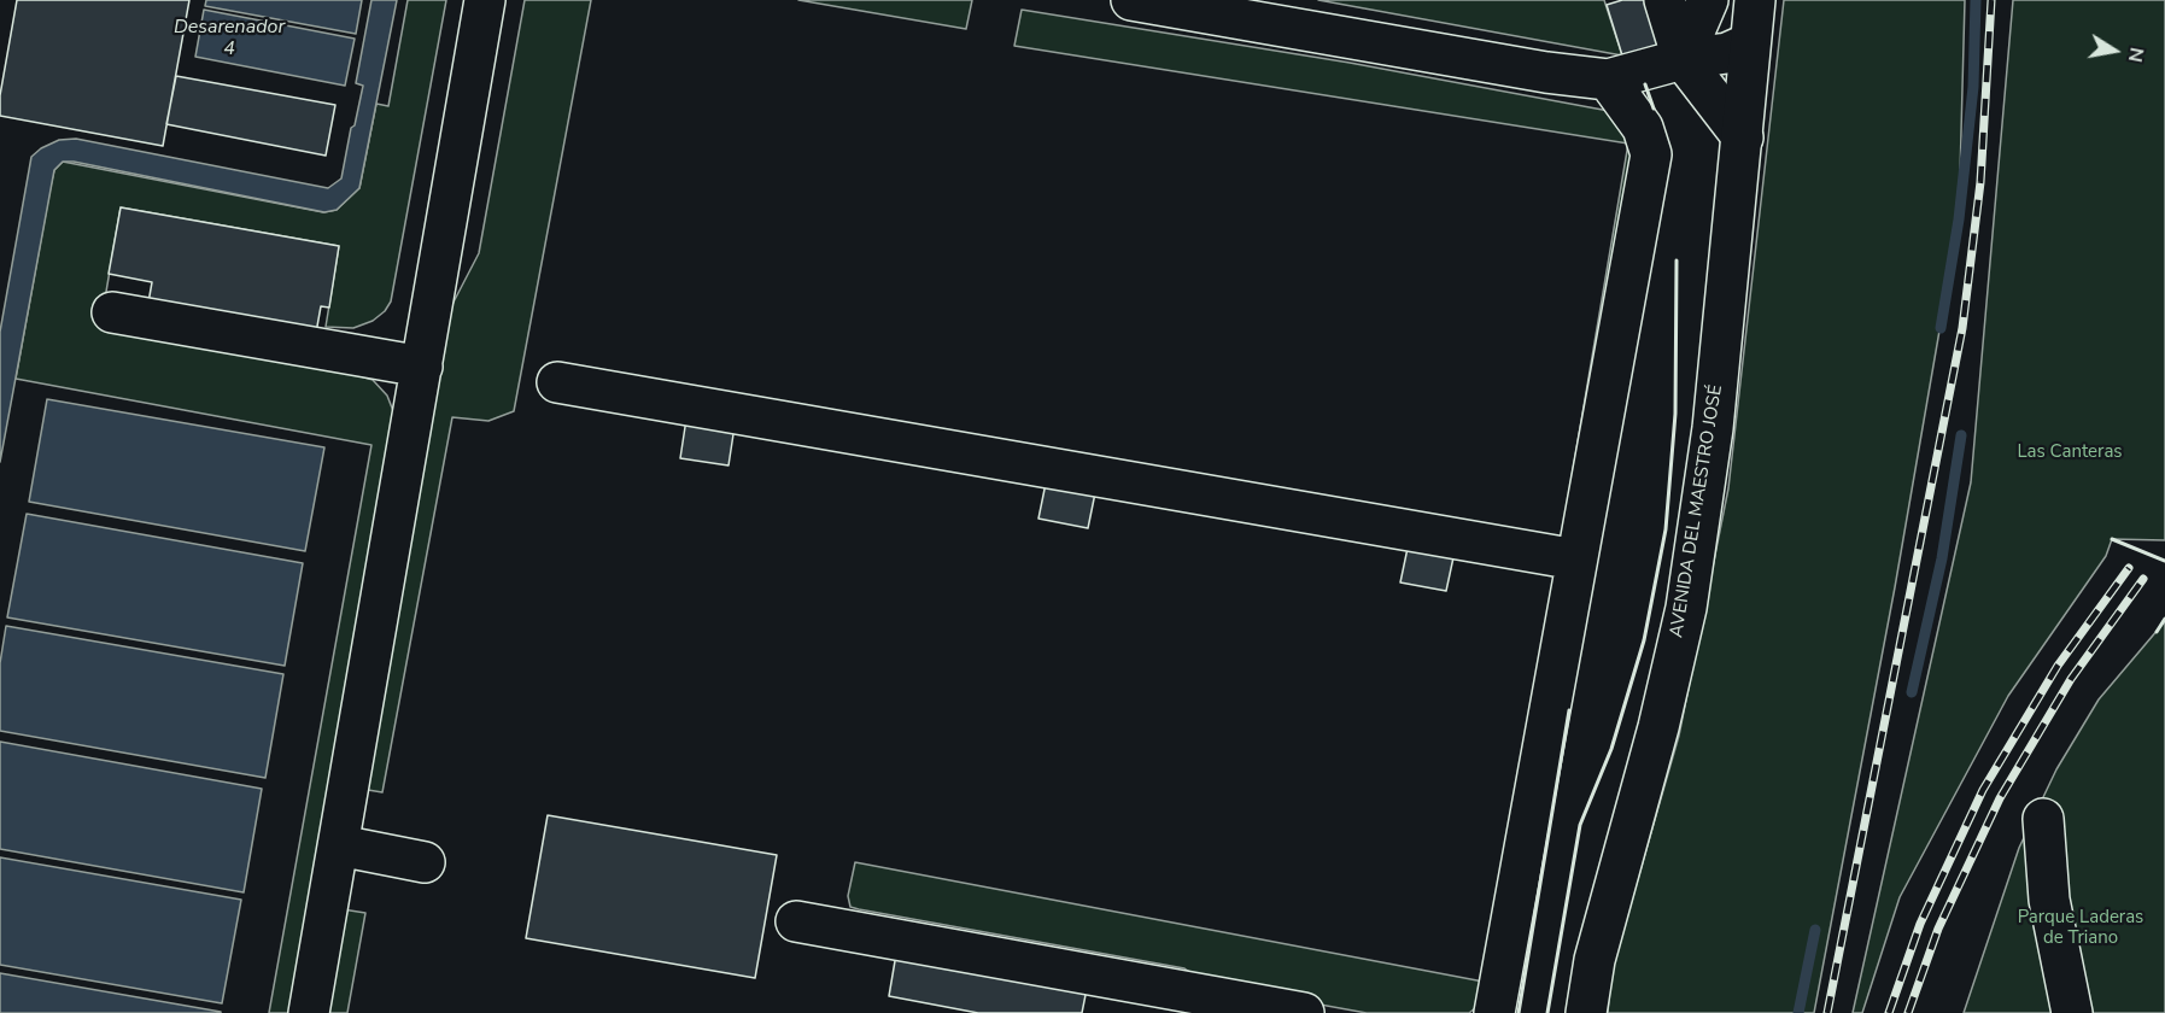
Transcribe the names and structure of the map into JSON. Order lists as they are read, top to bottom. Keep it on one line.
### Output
{"streets":{"main road":["AVENIDA DEL MAESTRO JOSÉ"]},"water":["Desarenador 4"],"parks":["Las Canteras","Parque Laderas de Triano"],"north":"right"}
